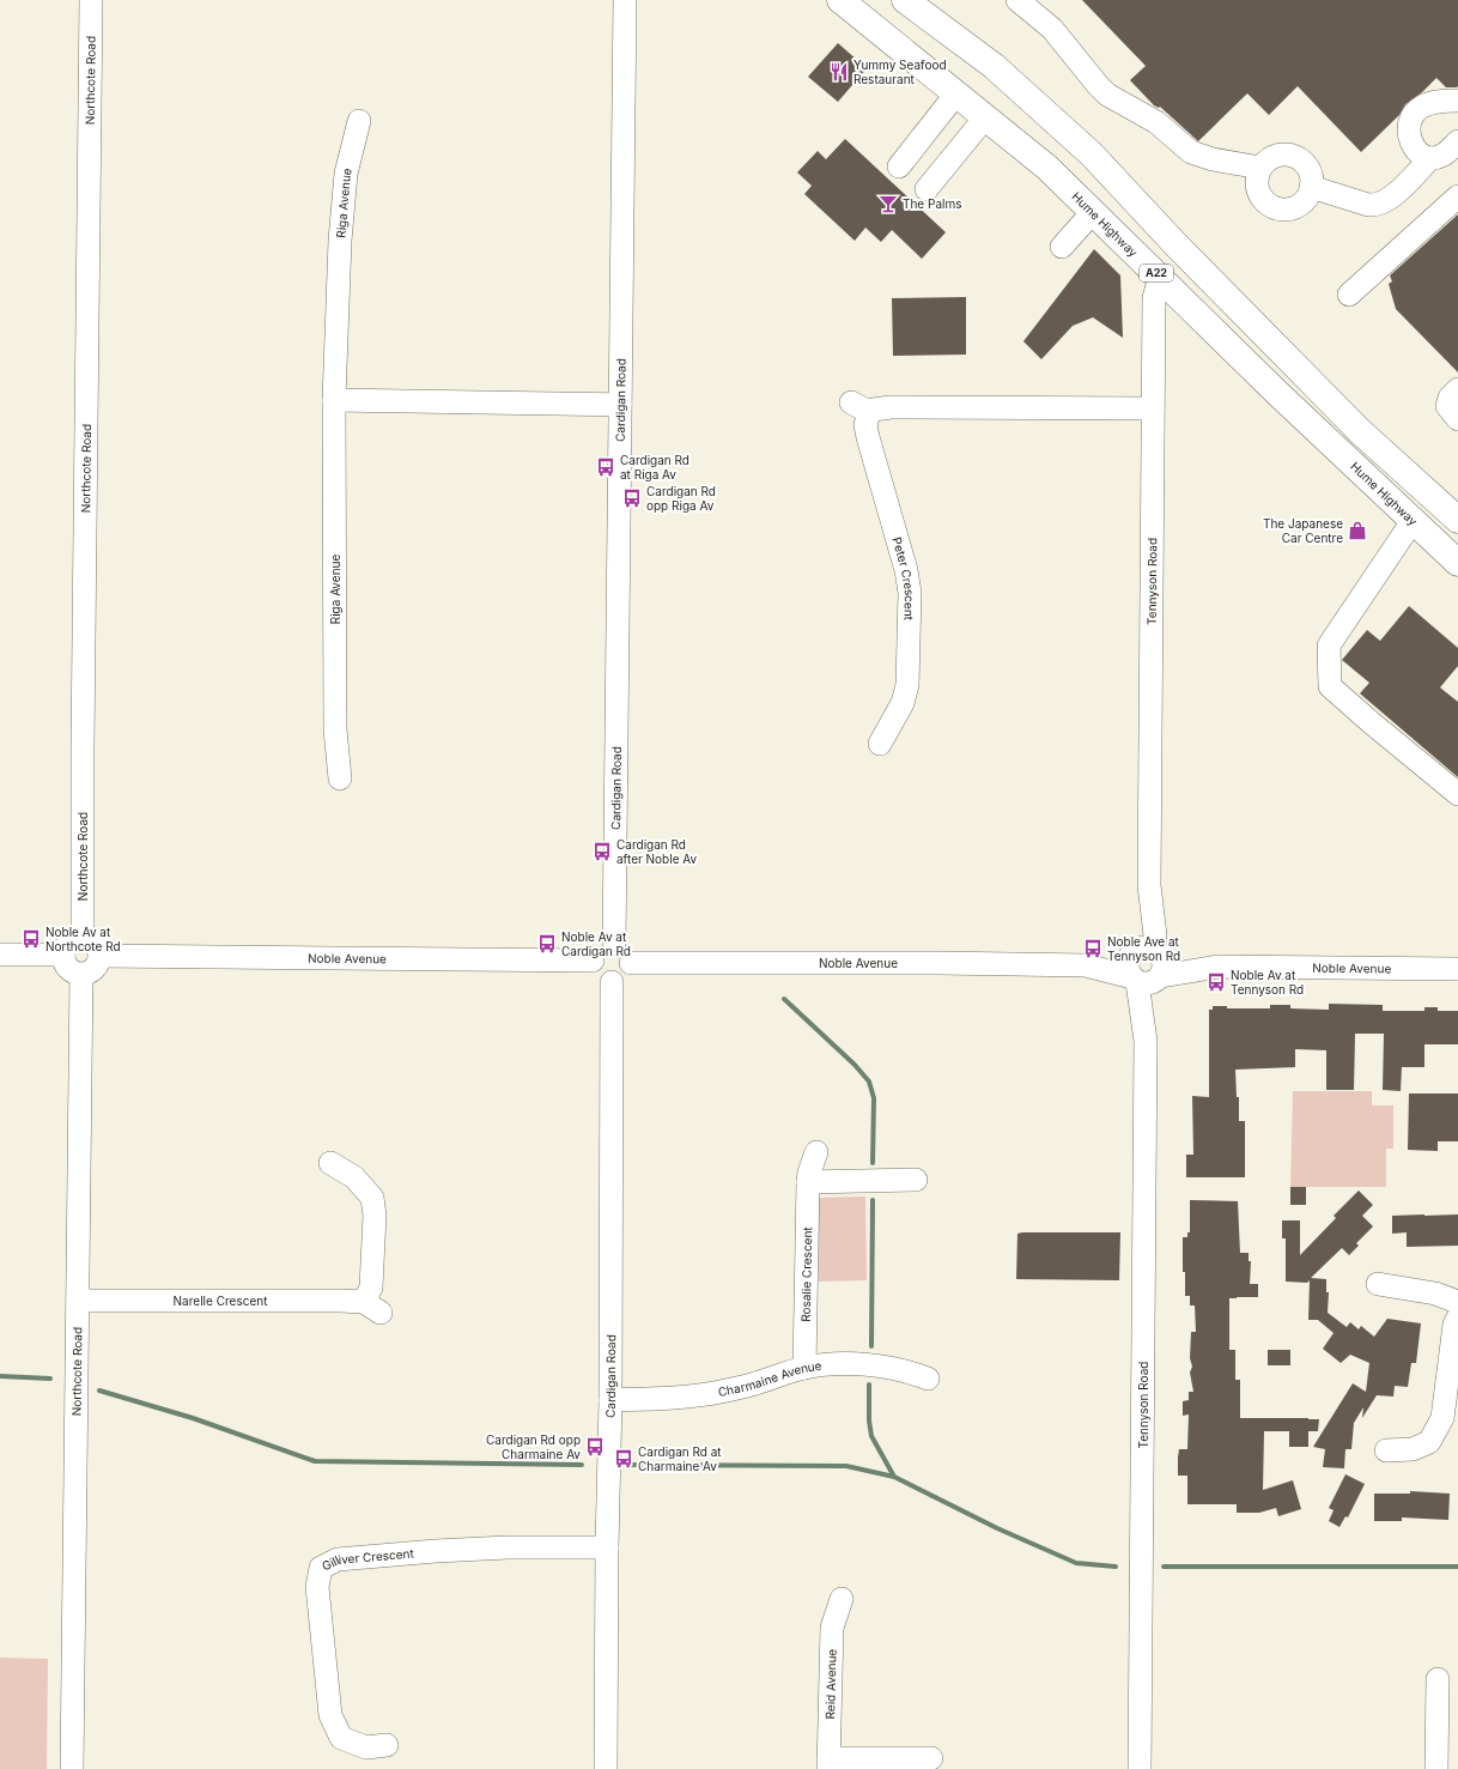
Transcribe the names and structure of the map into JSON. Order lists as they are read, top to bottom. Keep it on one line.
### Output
{"streets":{"highway":["Hume Highway","A22"],"street":["Northcote Road","Riga Avenue","Cardigan Road","Peter Crescent","Tennyson Road","Noble Avenue","Rosalie Crescent","Narelle Crescent","Charmaine Avenue","Gilliver Crescent","Reid Avenue"]},"crossings":[["Northcote Road","Noble Avenue"],["Northcote Road","Narelle Crescent"],["Hume Highway","Tennyson Road"],["Cardigan Road","Noble Avenue"],["Cardigan Road","Charmaine Avenue"],["Cardigan Road","Gilliver Crescent"],["Peter Crescent","Tennyson Road"],["Tennyson Road","Noble Avenue"],["Rosalie Crescent","Charmaine Avenue"]],"places":{"restaurant":["Yummy Seafood Restaurant"],"bar":["The Palms"],"bus stop":["Cardigan Rd at Riga Av","Cardigan Rd opp Riga Av","Cardigan Rd after Noble Av","Noble Av at Northcote Rd","Noble Av at Cardigan Rd","Noble Ave at Tennyson Rd","Noble Av at Tennyson Rd","Cardigan Rd opp Charmaine Av","Cardigan Rd at Charmaine Av"],"shop":["The Japanese Car Centre"]}}
